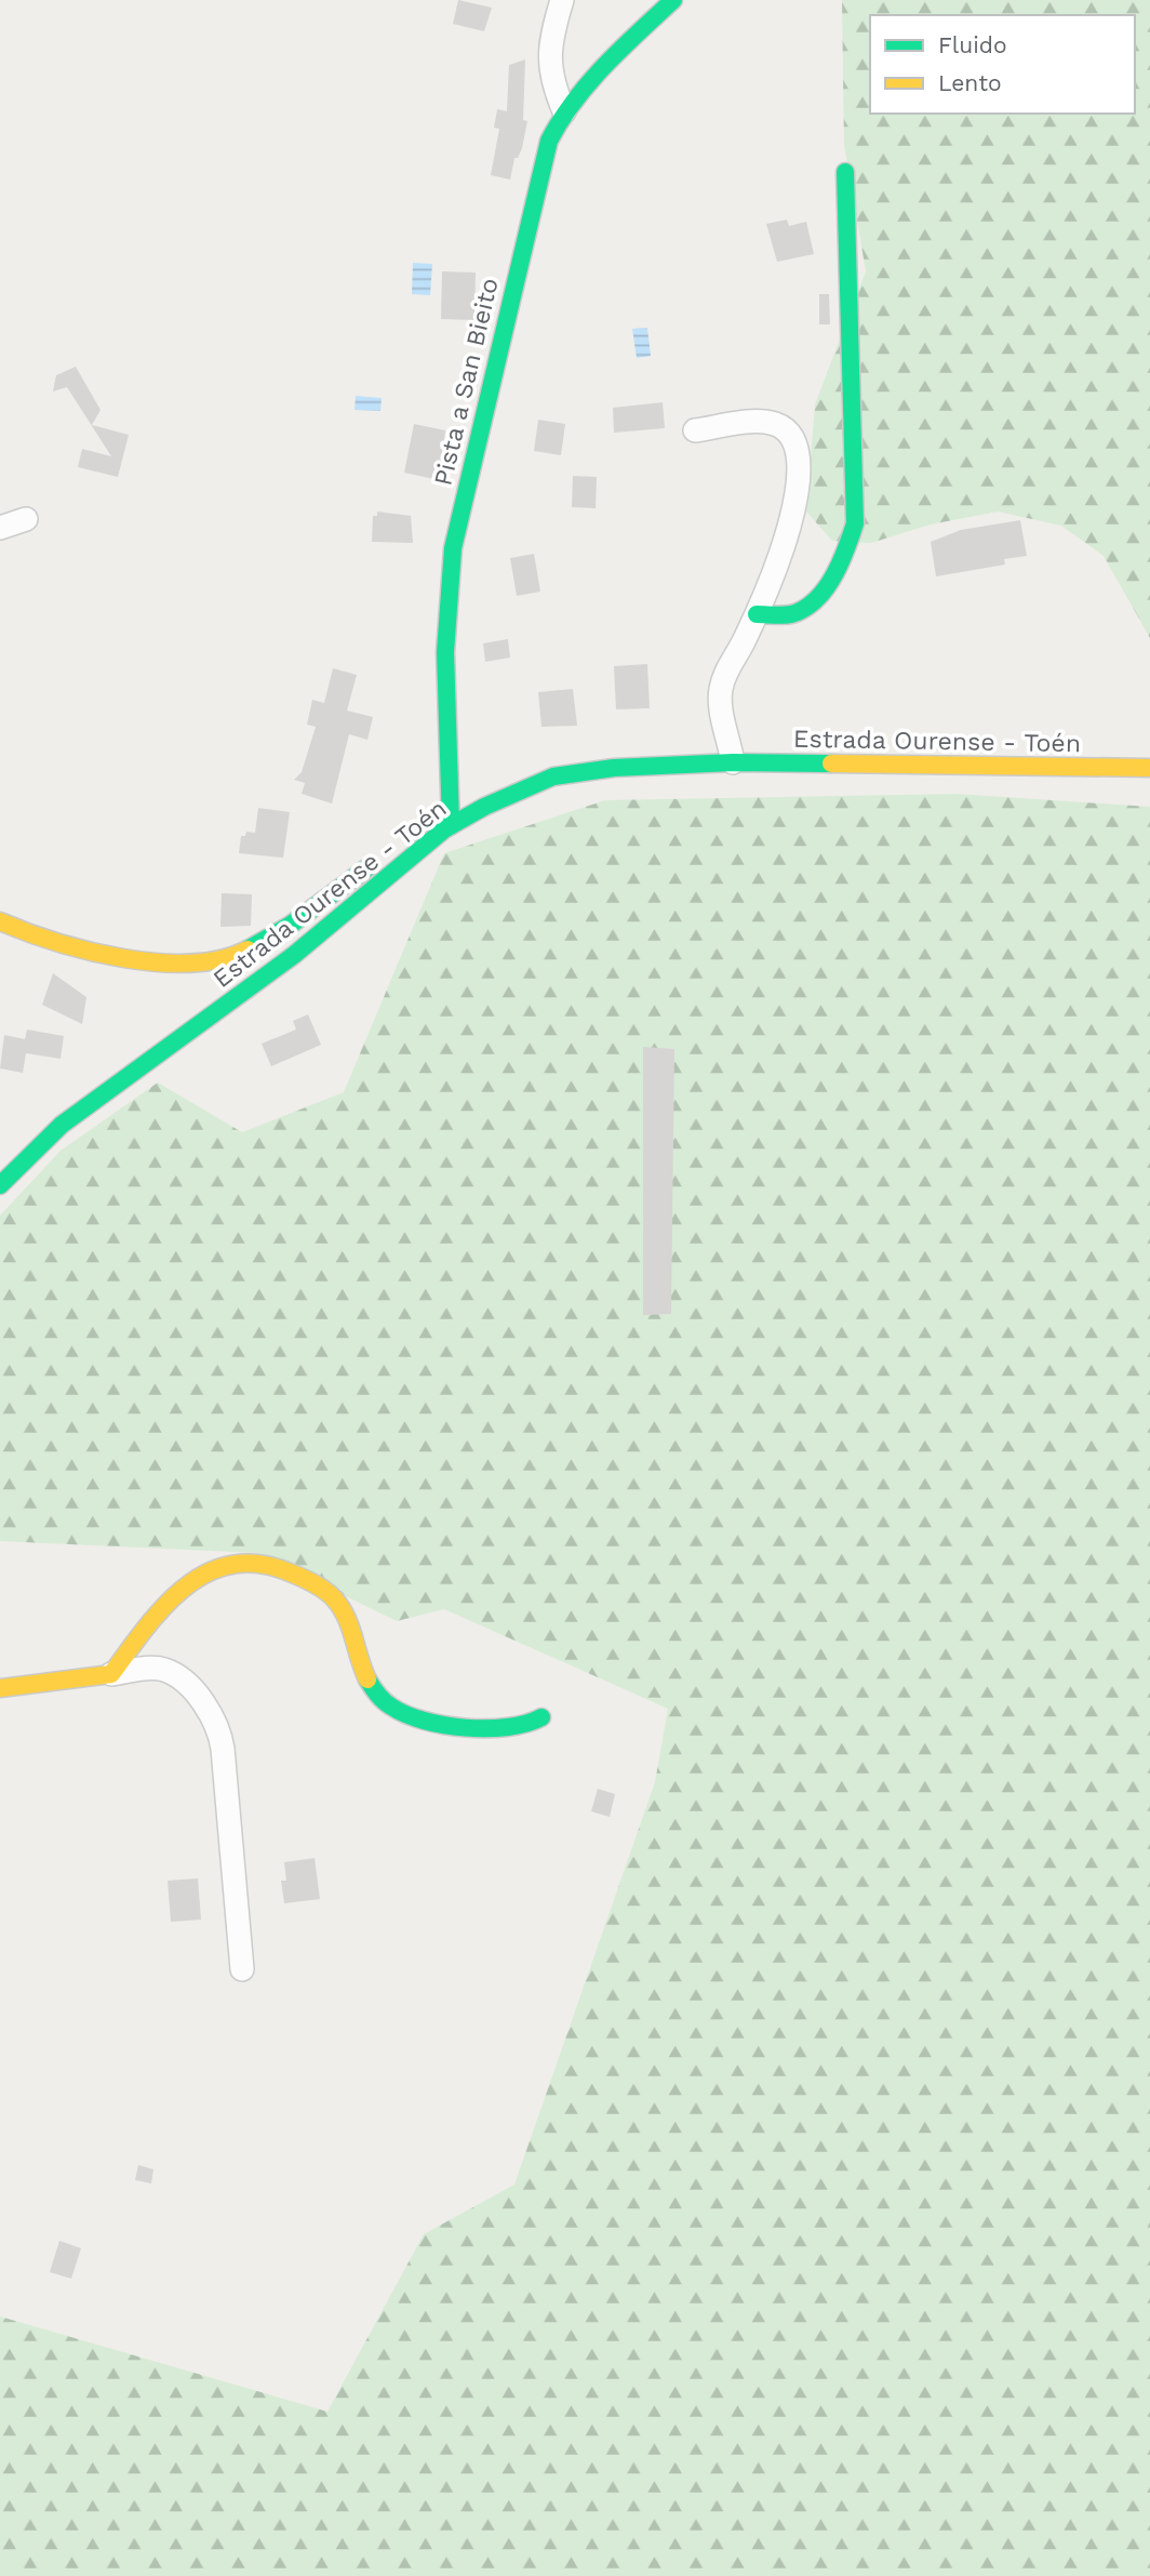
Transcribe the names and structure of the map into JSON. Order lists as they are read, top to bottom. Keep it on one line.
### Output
{"streets":{"street":["Pista a San Bieito","Estrada Ourense - Toén"]},"crossings":[["Pista a San Bieito","Estrada Ourense - Toén"]],"legend":["Fluido","Lento"]}
